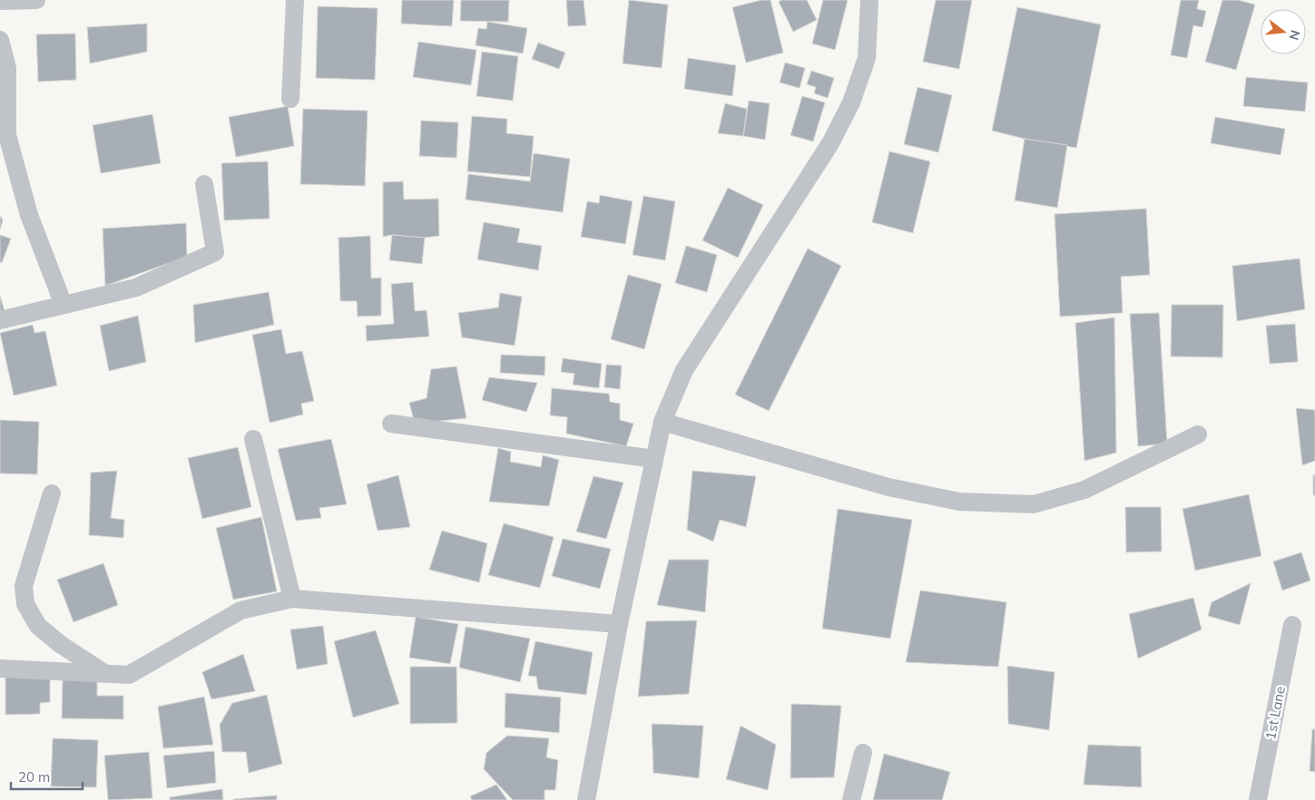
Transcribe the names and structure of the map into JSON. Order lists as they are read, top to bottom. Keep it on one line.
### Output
{"streets":{"street":["1st Lane"]},"scale_bar":"20 m","north":"right"}
